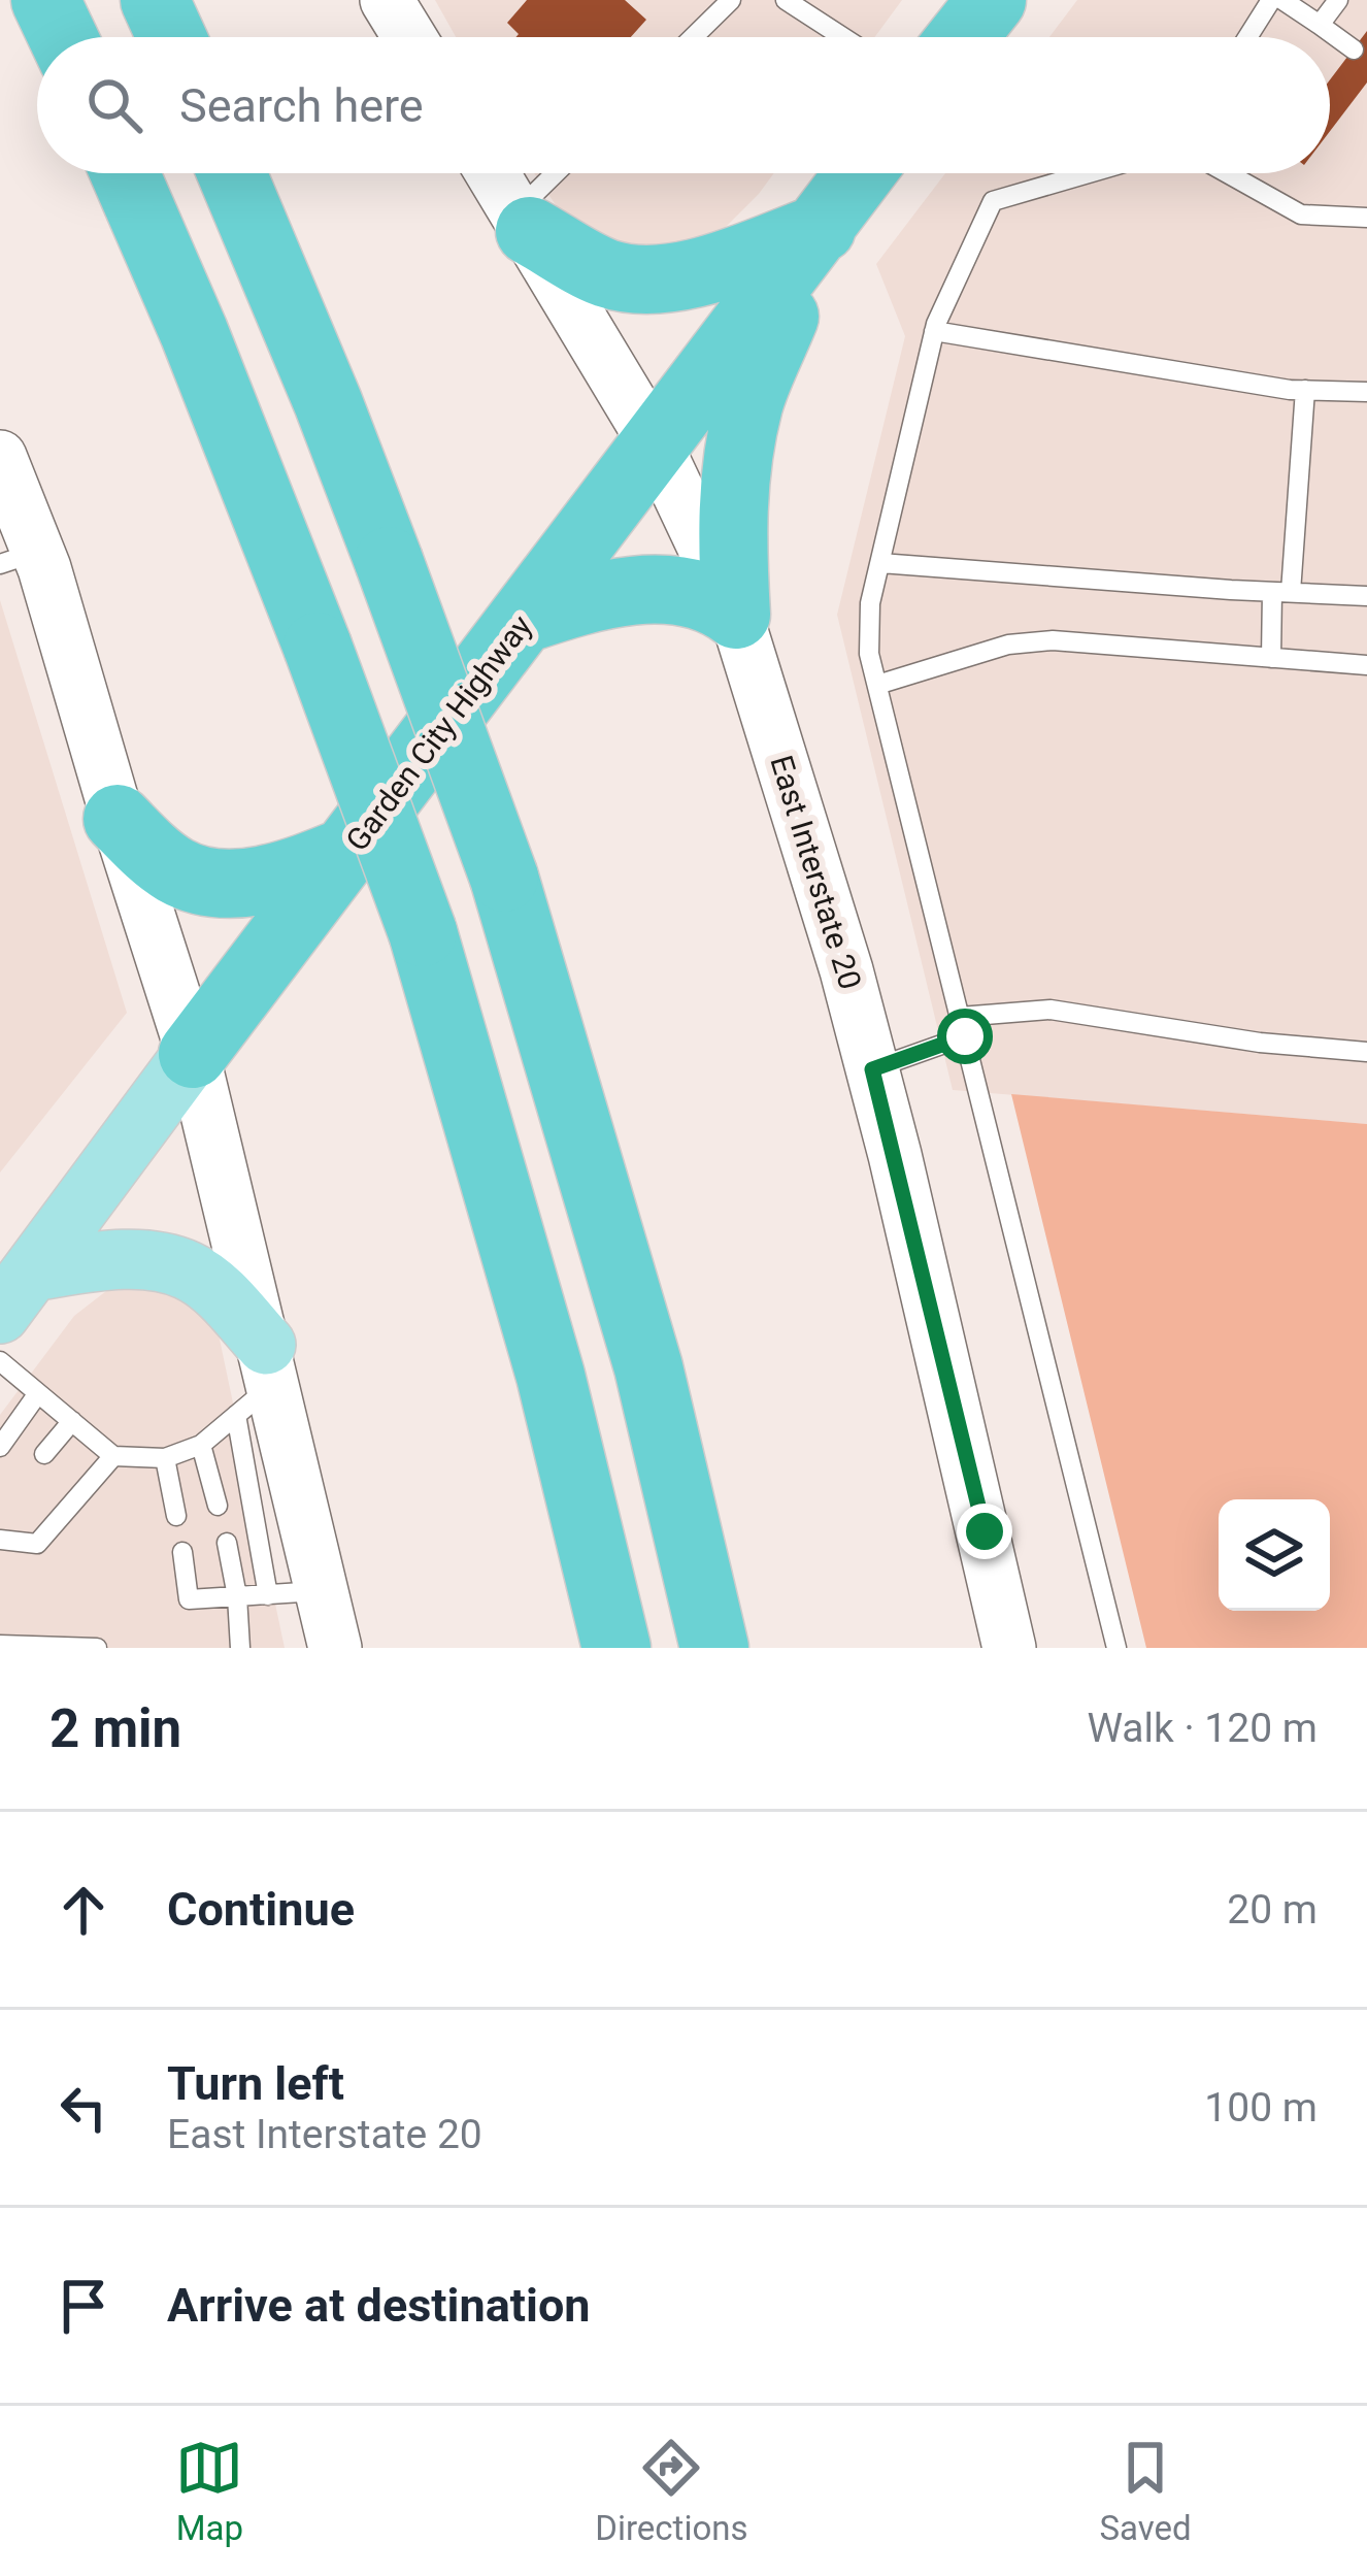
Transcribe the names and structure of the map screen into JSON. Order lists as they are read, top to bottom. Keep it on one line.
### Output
{"streets":{"highway":["Garden City Highway"],"main road":["East Interstate 20"]},"crossings":[["Garden City Highway","East Interstate 20"]],"page":{"search":"Search here","heading":["2 min","Walk · 120 m"],"list":[["Continue","20 m"],["Turn left","East Interstate 20","100 m"],"Arrive at destination"],"nav":["Map","Directions","Saved"]}}
